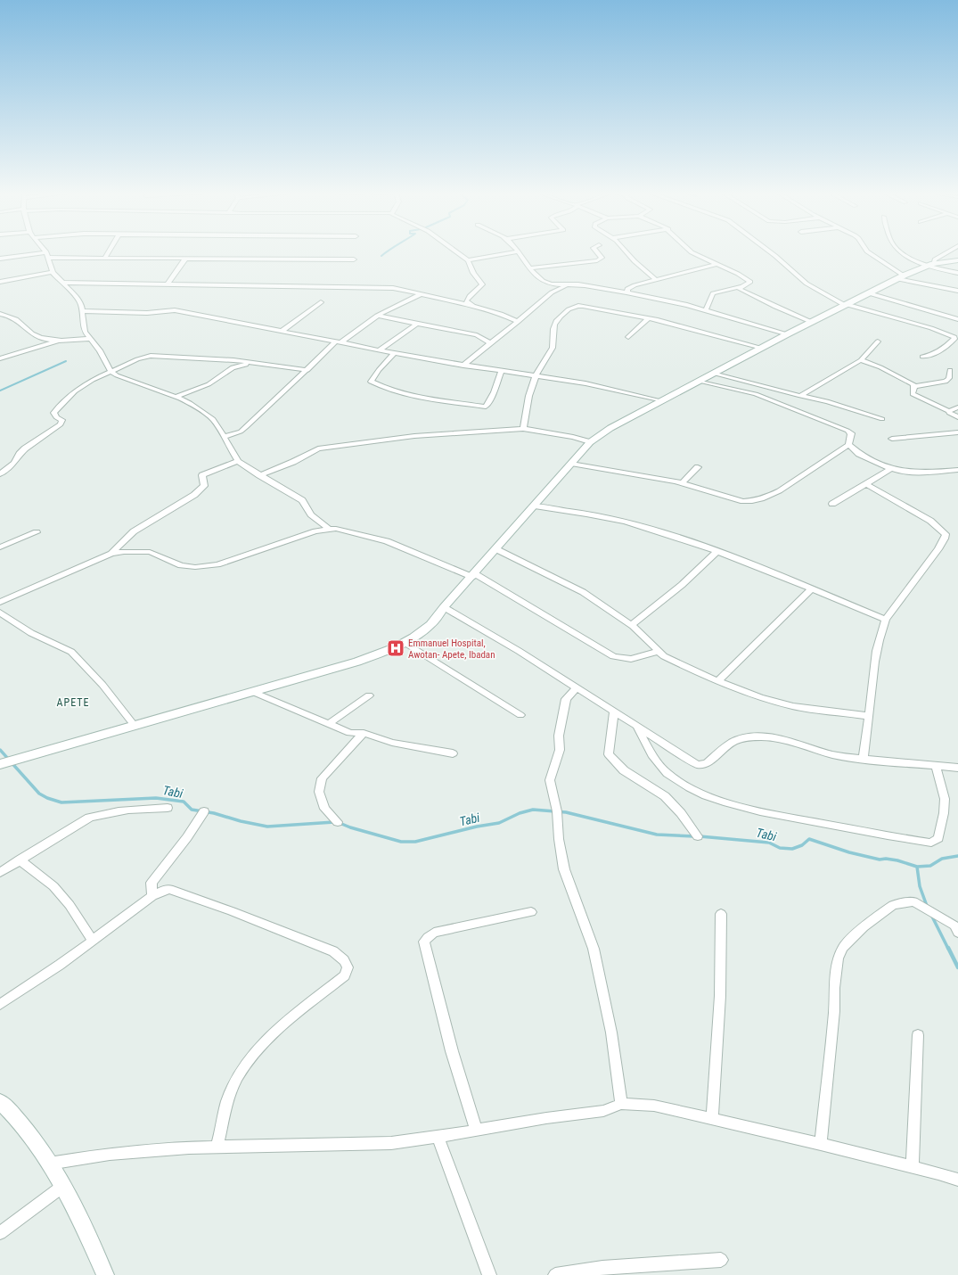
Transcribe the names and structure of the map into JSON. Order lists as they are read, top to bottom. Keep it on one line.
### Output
{"districts":["APETE"],"water":["Tabi"],"places":{"hospital":["Emmanuel Hospital, Awotan- Apete, Ibadan"]}}
